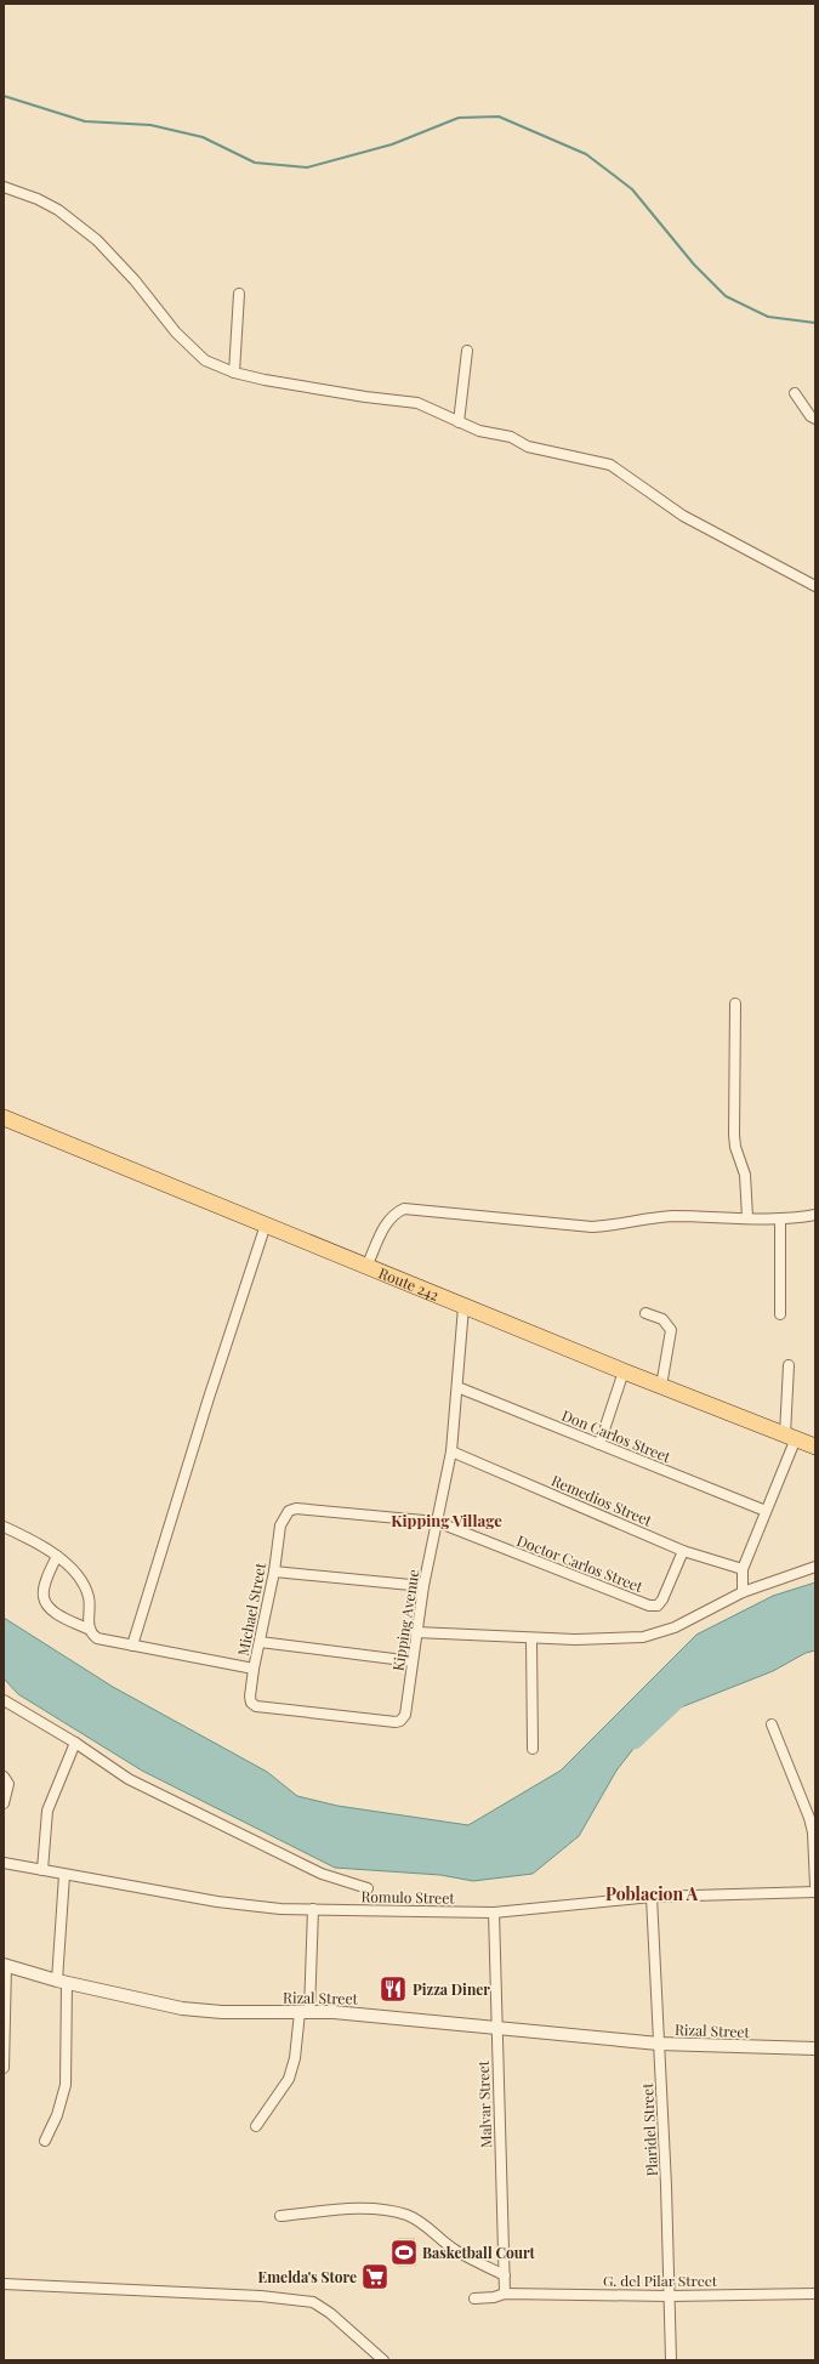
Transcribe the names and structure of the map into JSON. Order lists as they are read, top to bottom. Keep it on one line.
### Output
{"streets":{"main road":["Route 242"],"street":["Don Carlos Street","Remedios Street","Doctor Carlos Street","Michael Street","Kipping Avenue","Romulo Street","Rizal Street","Malvar Street","Plaridel Street","G. del Pilar Street"]},"crossings":[["Don Carlos Street","Kipping Avenue"],["Remedios Street","Doctor Carlos Street"],["Remedios Street","Kipping Avenue"],["Doctor Carlos Street","Michael Street"],["Doctor Carlos Street","Kipping Avenue"],["Michael Street","Kipping Avenue"],["Romulo Street","Malvar Street"],["Romulo Street","Plaridel Street"],["Rizal Street","Malvar Street"],["Rizal Street","Plaridel Street"],["Malvar Street","G. del Pilar Street"],["Plaridel Street","G. del Pilar Street"]],"districts":["Kipping Village","Poblacion A"],"places":{"restaurant":["Pizza Diner"],"sports":["Basketball Court"],"supermarket":["Emelda's Store"]}}
